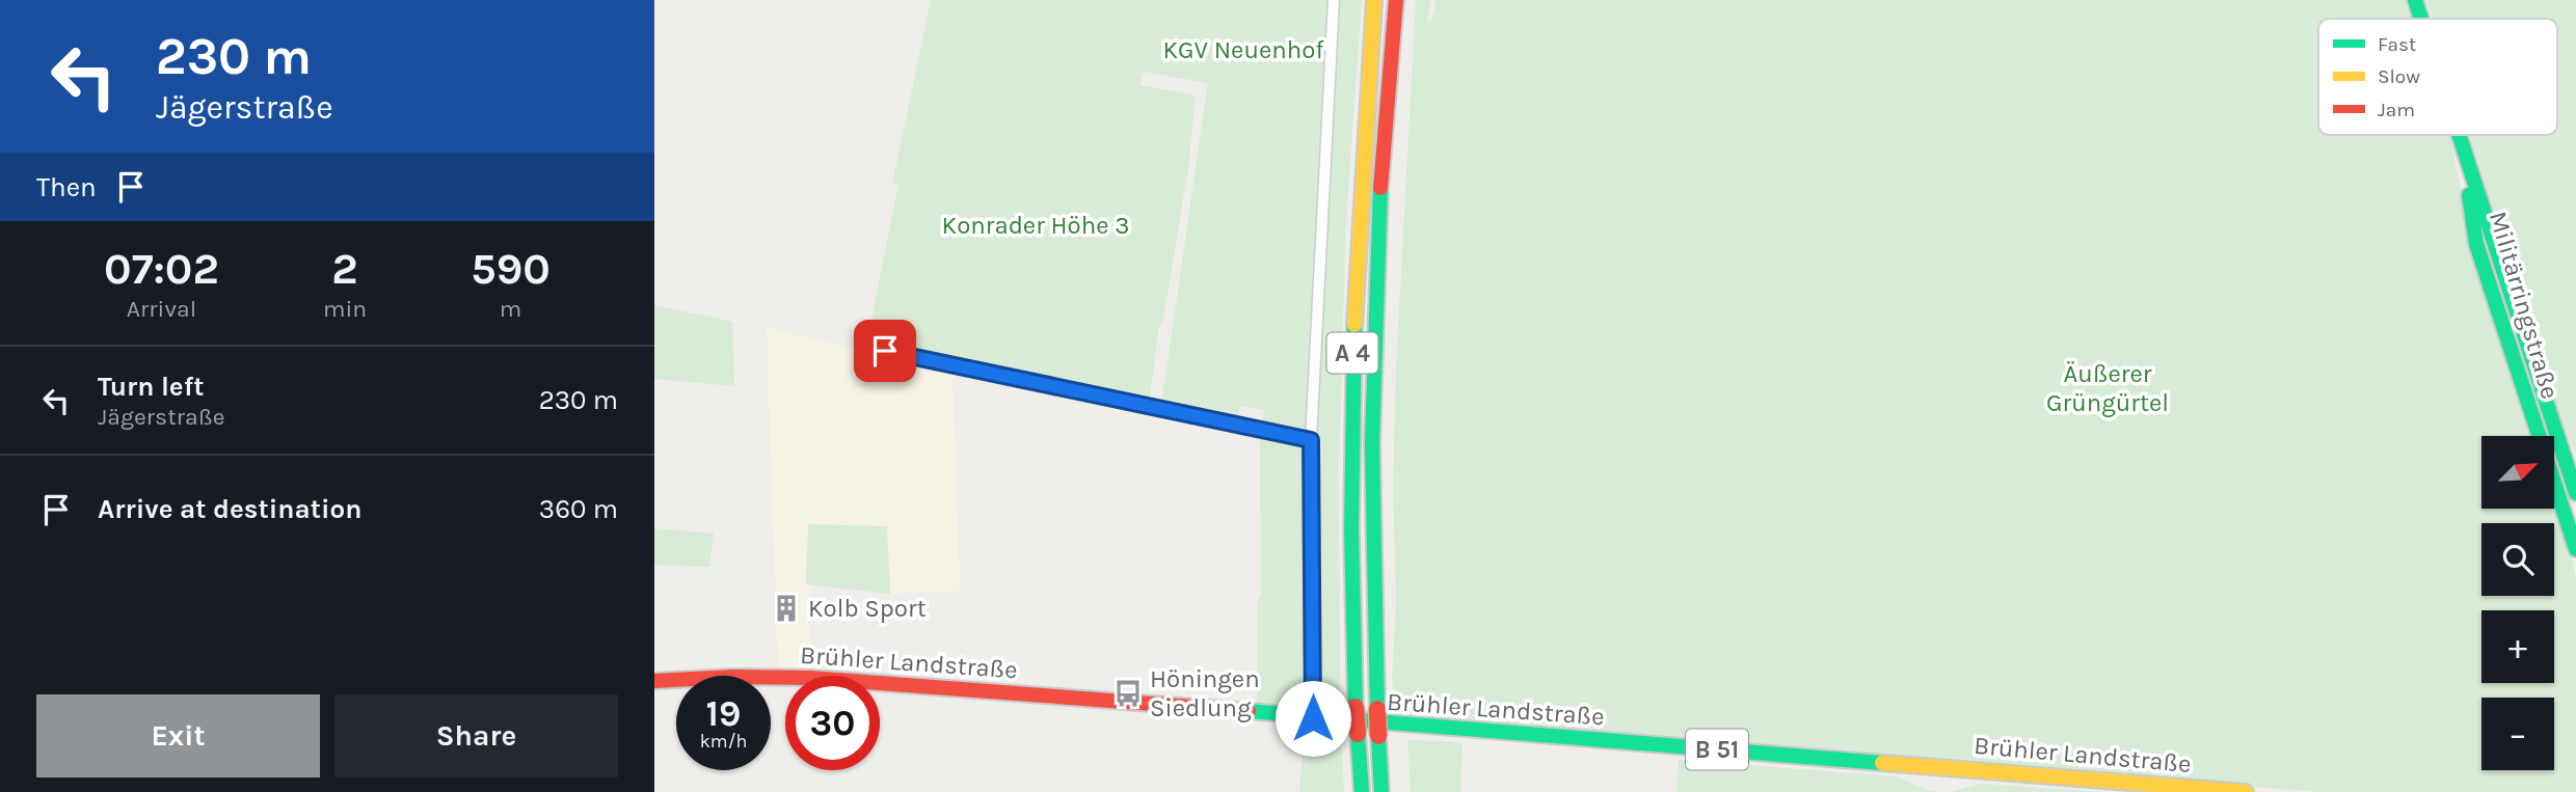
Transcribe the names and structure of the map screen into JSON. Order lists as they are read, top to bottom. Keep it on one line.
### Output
{"streets":{"main road":["Militärringstraße","A 4","Brühler Landstraße","B 51"]},"parks":["KGV Neuenhof","Konrader Höhe 3","Äußerer Grüngürtel"],"places":{"building":["Kolb Sport"],"bus stop":["Höningen Siedlung"]},"legend":["Fast","Slow","Jam"],"north":"top right","page":{"turn":["230 m","Jägerstraße"],"then":"Then","eta":["07:02","Arrival","2","min","590","m"],"list":[{"name":"Turn left","note":"Jägerstraße","value":"230 m"},{"name":"Arrive at destination","value":"360 m"}],"map_buttons":["+","−"],"speed":"19 km/h","limit":"30","buttons":["Exit","Share"]}}
